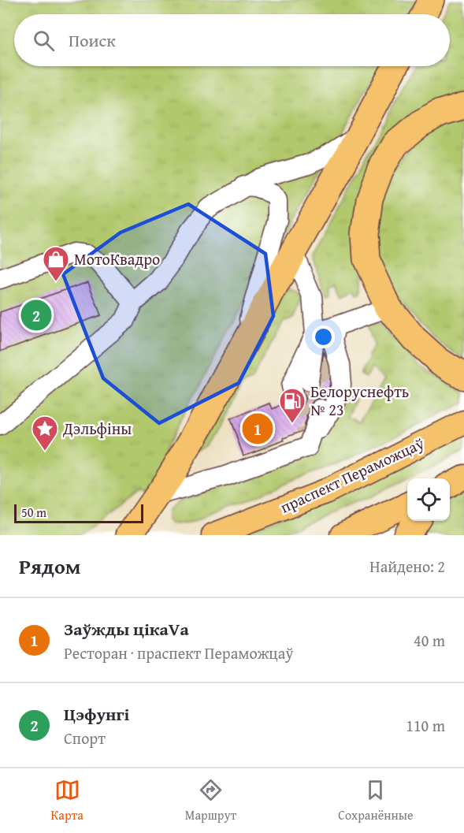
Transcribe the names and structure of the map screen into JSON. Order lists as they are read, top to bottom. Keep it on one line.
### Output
{"streets":{"main road":["праспект Пераможцаў"]},"places":{"shop":["МотоКвадро"],"fuel station":["Белоруснефть № 23"],"place":["Дэльфіны"]},"scale_bar":"50 m","page":{"search":"Поиск","pins":["2","1"],"scale":"50 m","heading":["Рядом","Найдено: 2"],"list":[{"mark":"1","name":"Заўжды цікаVа","note":"Ресторан · праспект Пераможцаў","value":"40 m"},{"mark":"2","name":"Цэфунгі","note":"Спорт","value":"110 m"}],"nav":["Карта","Маршрут","Сохранённые"]}}
